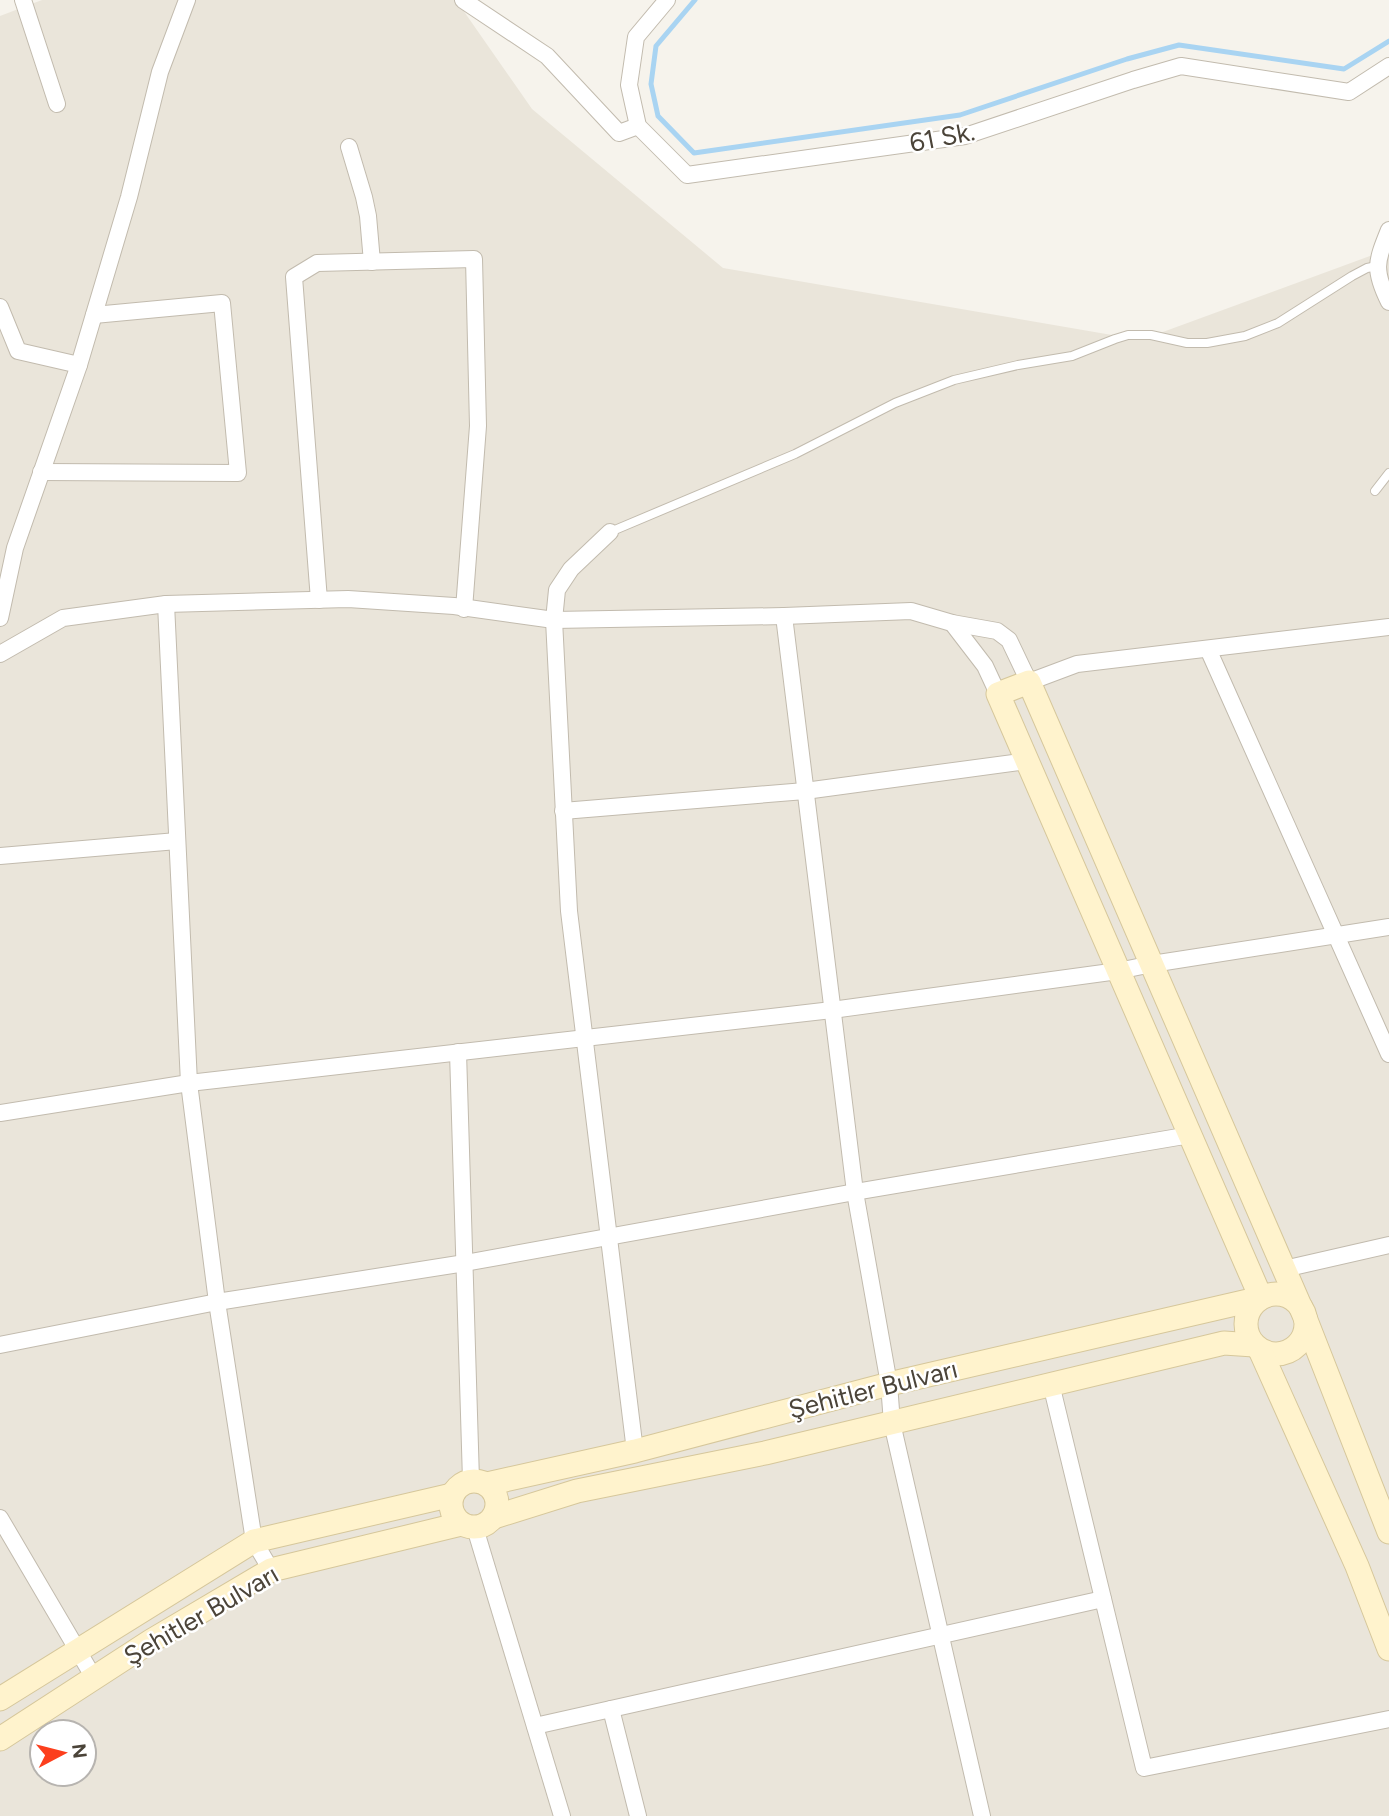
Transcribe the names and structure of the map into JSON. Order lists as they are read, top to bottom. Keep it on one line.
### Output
{"streets":{"main road":["Şehitler Bulvarı"],"street":["61 Sk."]},"north":"right"}
